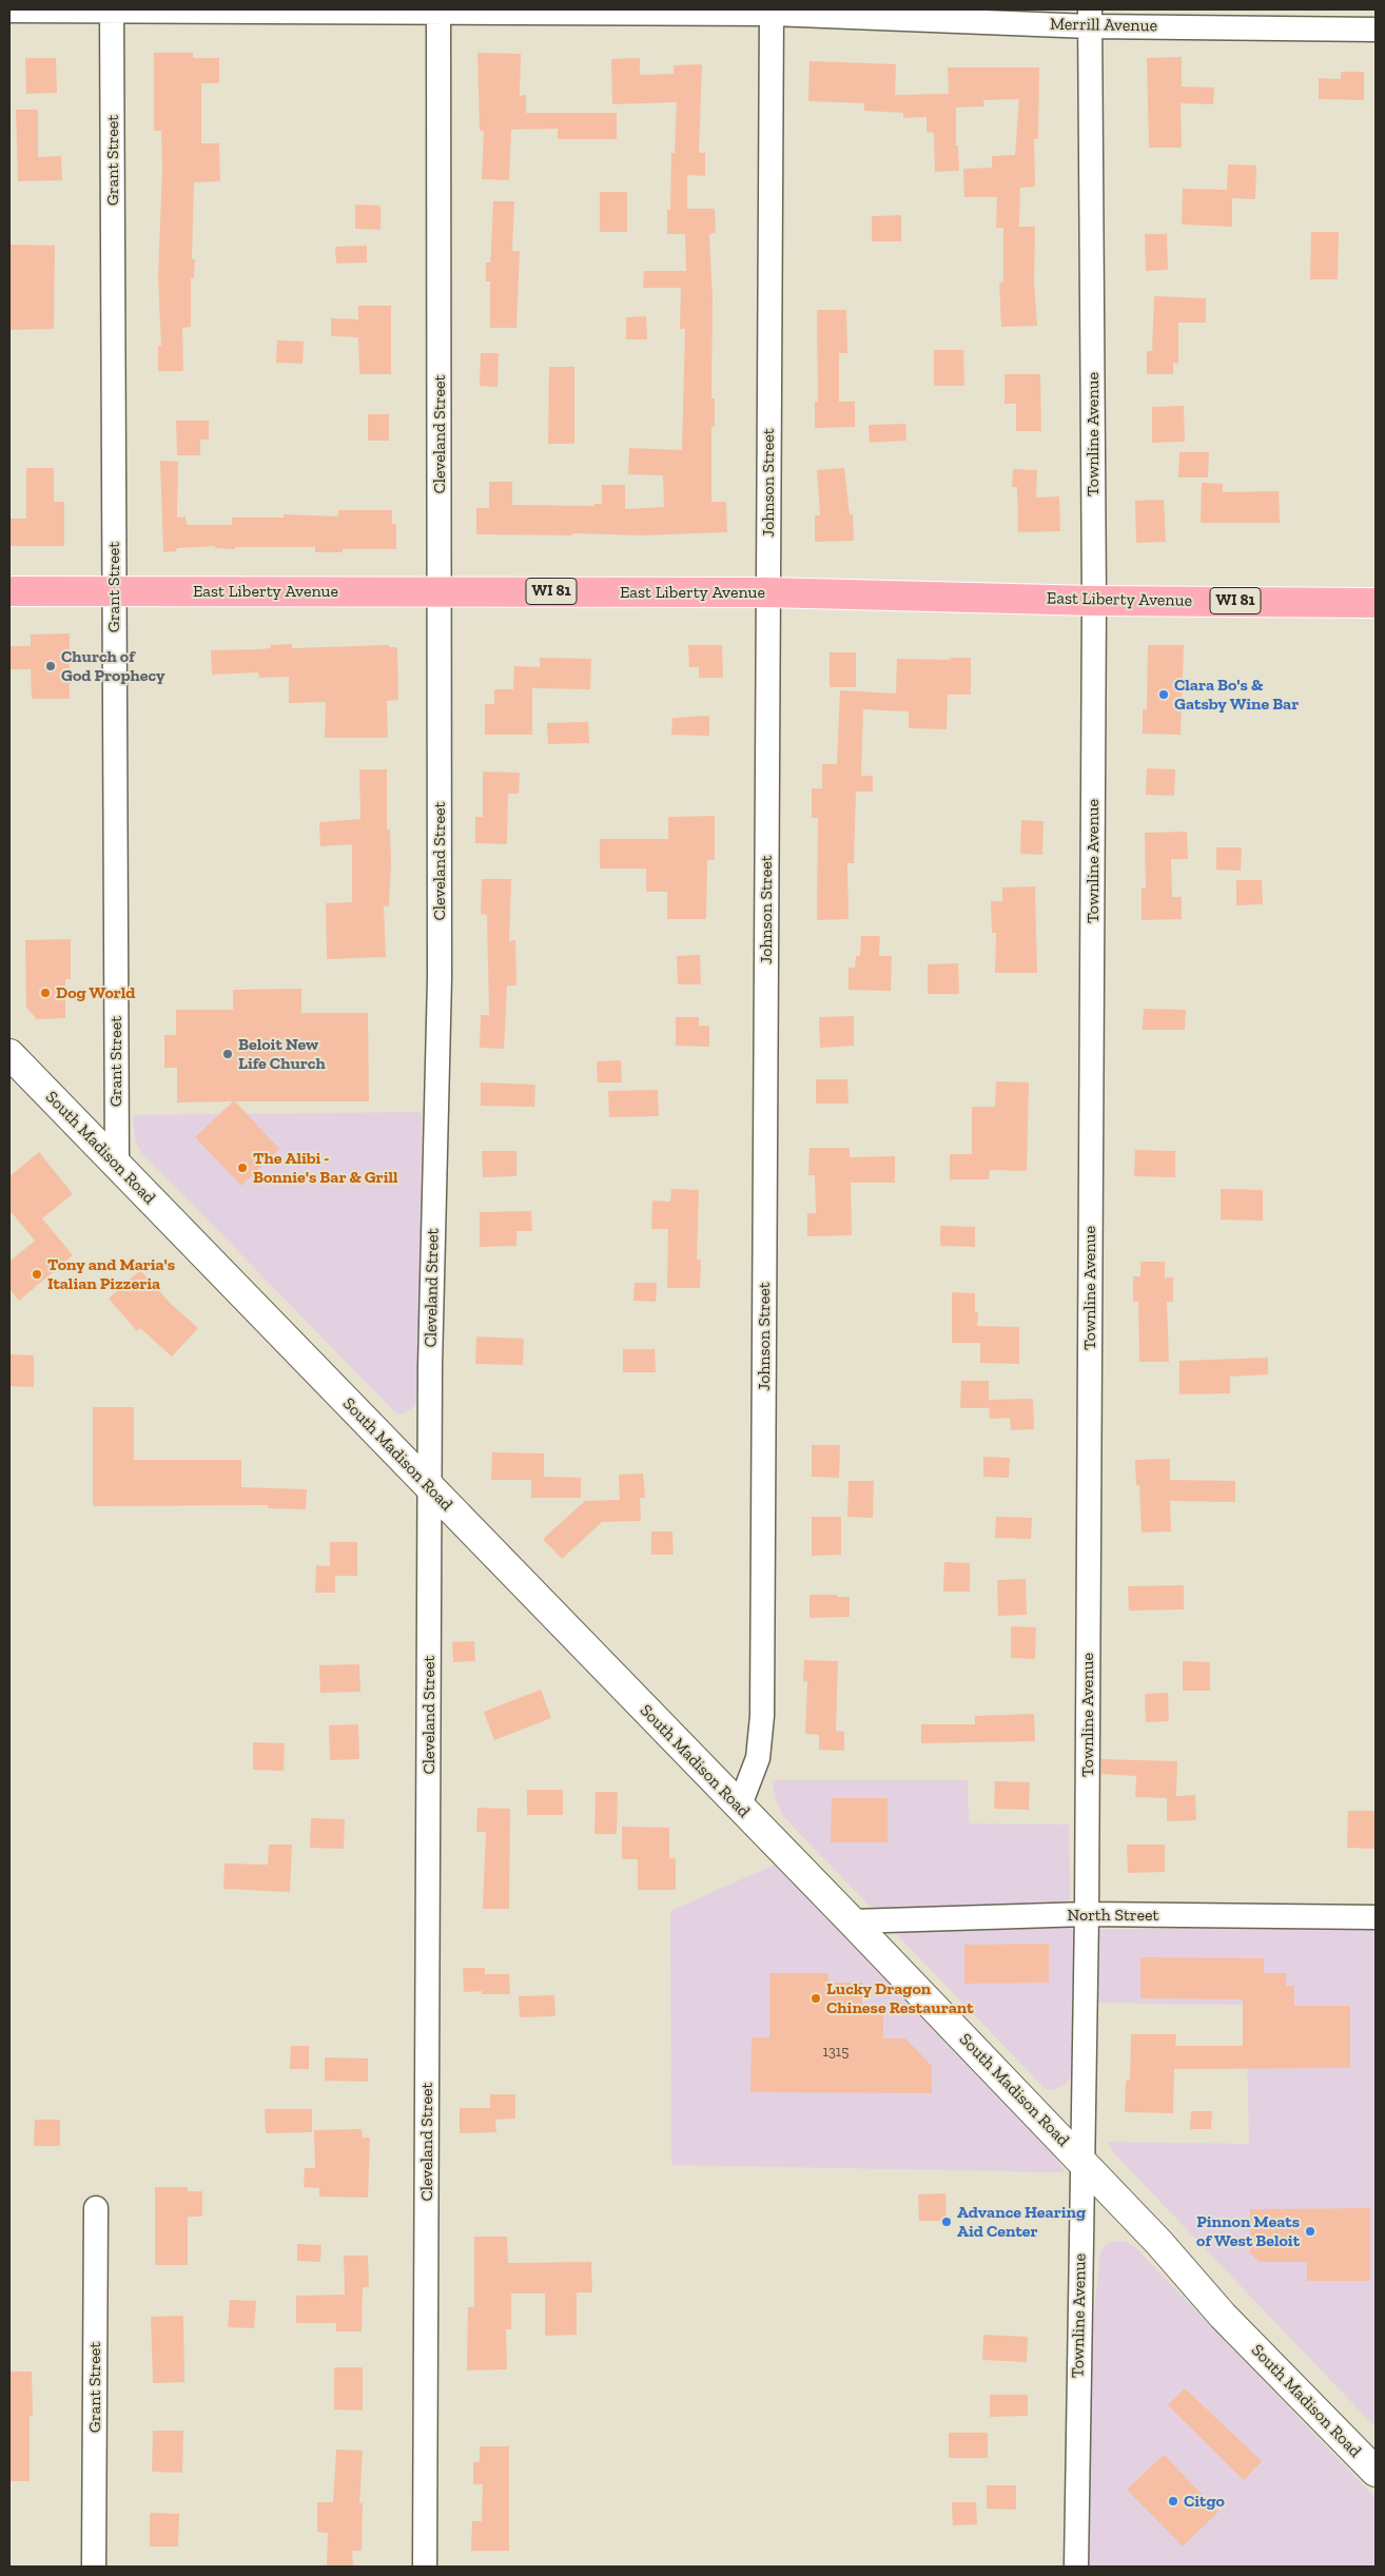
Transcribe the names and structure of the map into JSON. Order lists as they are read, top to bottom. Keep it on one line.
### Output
{"streets":{"main road":["East Liberty Avenue","WI 81","South Madison Road"],"street":["Merrill Avenue","Grant Street","Cleveland Street","Townline Avenue","Johnson Street","North Street"]},"crossings":[["Merrill Avenue","Grant Street"],["Merrill Avenue","Cleveland Street"],["Merrill Avenue","Townline Avenue"],["Merrill Avenue","Johnson Street"],["Grant Street","East Liberty Avenue"],["Grant Street","South Madison Road"],["Cleveland Street","East Liberty Avenue"],["Cleveland Street","South Madison Road"],["Townline Avenue","East Liberty Avenue"],["Townline Avenue","South Madison Road"],["Townline Avenue","North Street"],["Johnson Street","East Liberty Avenue"],["Johnson Street","South Madison Road"],["South Madison Road","North Street"]],"places":["Church of God Prophecy","Clara Bo's & Gatsby Wine Bar","Dog World","Beloit New Life Church","The Alibi - Bonnie's Bar & Grill","Tony and Maria's Italian Pizzeria","Lucky Dragon Chinese Restaurant","Advance Hearing Aid Center","Pinnon Meats of West Beloit","Citgo"],"house_numbers":["1315"]}
